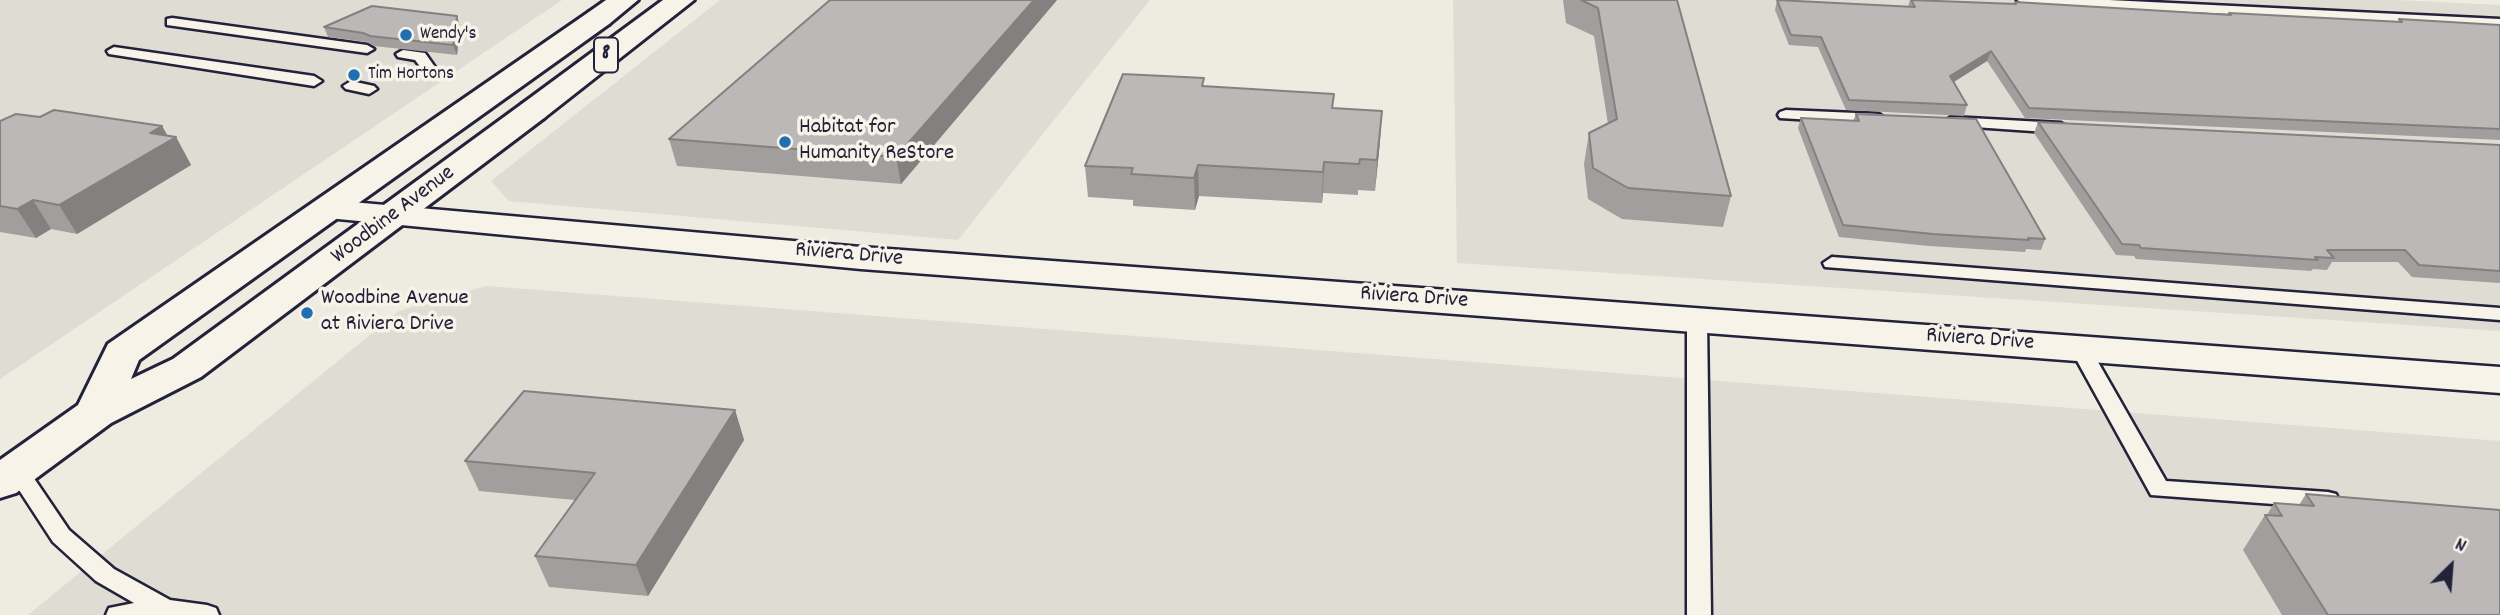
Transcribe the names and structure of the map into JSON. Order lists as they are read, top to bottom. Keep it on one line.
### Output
{"streets":{"main road":["8","Woodbine Avenue"],"street":["Riviera Drive"]},"crossings":[["Woodbine Avenue","Riviera Drive"]],"places":["Wendy's","Tim Hortons","Habitat for Humanity ReStore","Woodbine Avenue at Riviera Drive"],"north":"top right"}
